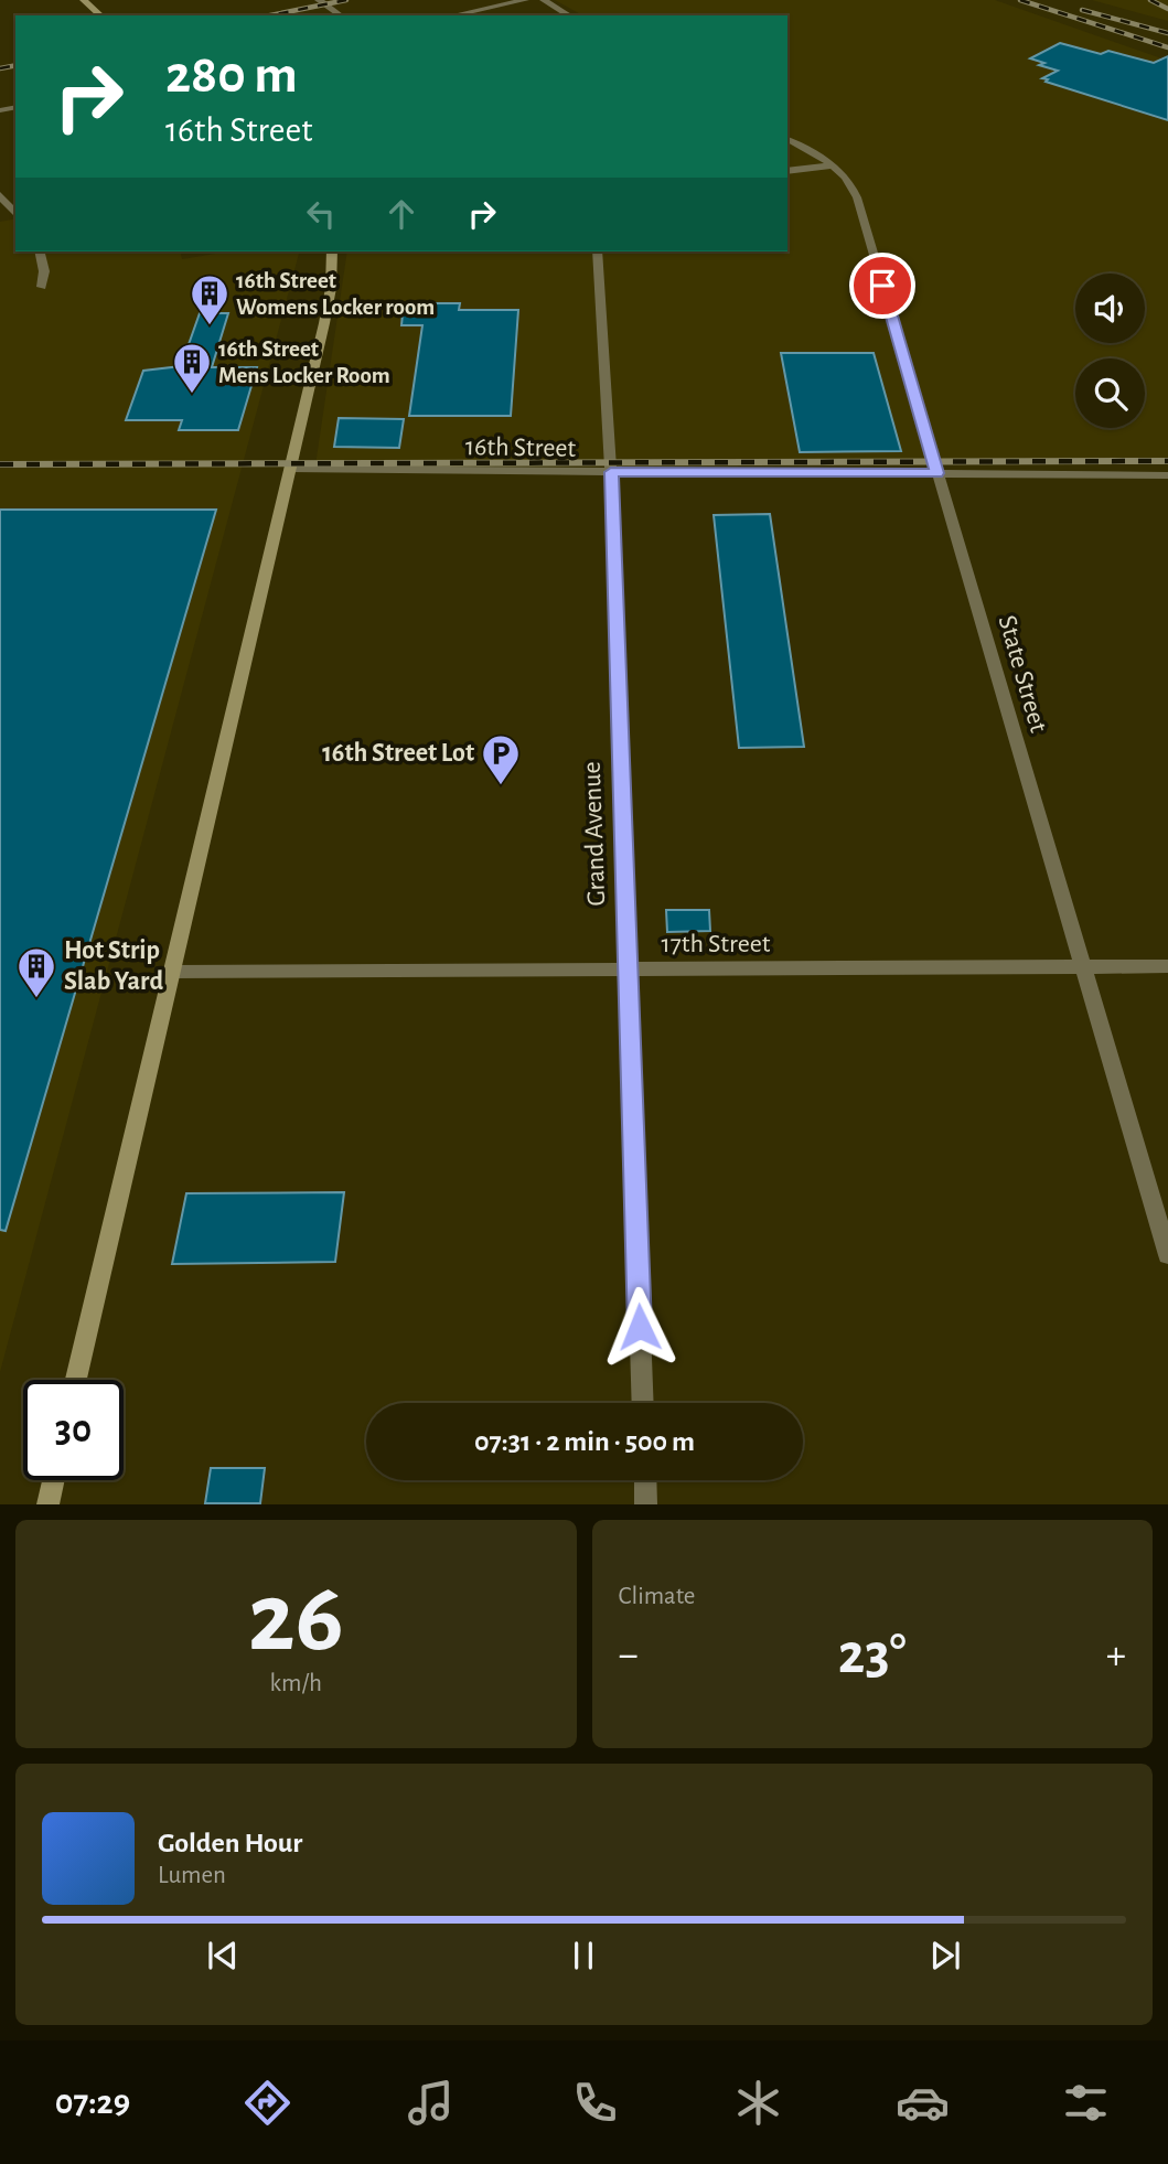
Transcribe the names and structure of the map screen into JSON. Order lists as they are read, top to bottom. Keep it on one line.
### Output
{"streets":{"street":["16th Street","State Street","Grand Avenue","17th Street"]},"crossings":[["16th Street","State Street"],["16th Street","Grand Avenue"],["State Street","17th Street"],["Grand Avenue","17th Street"]],"places":{"building":["16th Street Womens Locker room","16th Street Mens Locker Room","Hot Strip Slab Yard"],"parking":["16th Street Lot"]},"page":{"turn":["280 m","16th Street"],"limit":"30","trip":"07:31 · 2 min · 500 m","tile":[["26","km/h"],"Climate"],"heat":["−","23°","+"],"song":["Golden Hour","Lumen"],"tabs":"07:29"}}
